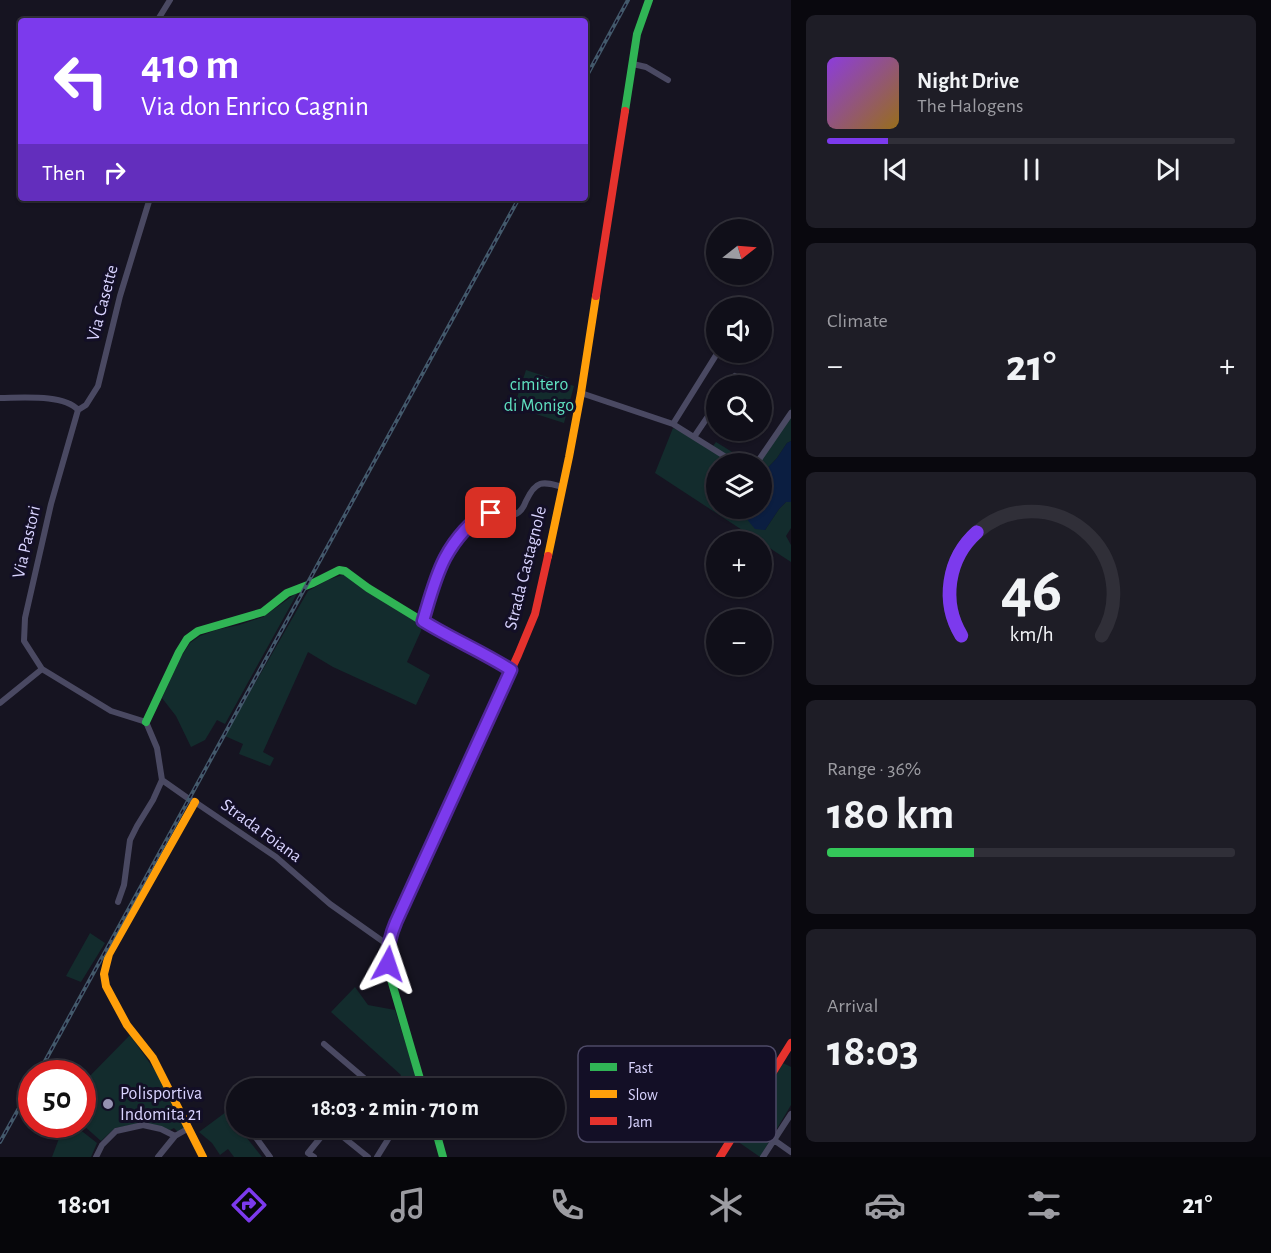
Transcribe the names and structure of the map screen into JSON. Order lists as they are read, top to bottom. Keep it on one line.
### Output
{"streets":{"main road":["Strada Castagnole"],"street":["Via Casette","Via Pastori","Strada Foiana"]},"crossings":[["Via Casette","Via Pastori"],["Strada Castagnole","Strada Foiana"]],"parks":["cimitero di Monigo"],"places":["Polisportiva Indomita 21"],"legend":["Fast","Slow","Jam"],"north":"right","page":{"turn":["410 m","Via don Enrico Cagnin"],"song":["Night Drive","The Halogens"],"then":"Then","map_buttons":["+","−"],"tile":["Climate",["Range · 36%","180 km"],["Arrival","18:03"]],"heat":["−","21°","+"],"limit":"50","trip":"18:03 · 2 min · 710 m","tabs":["18:01","21°"],"gauge":["46","km/h"]}}
